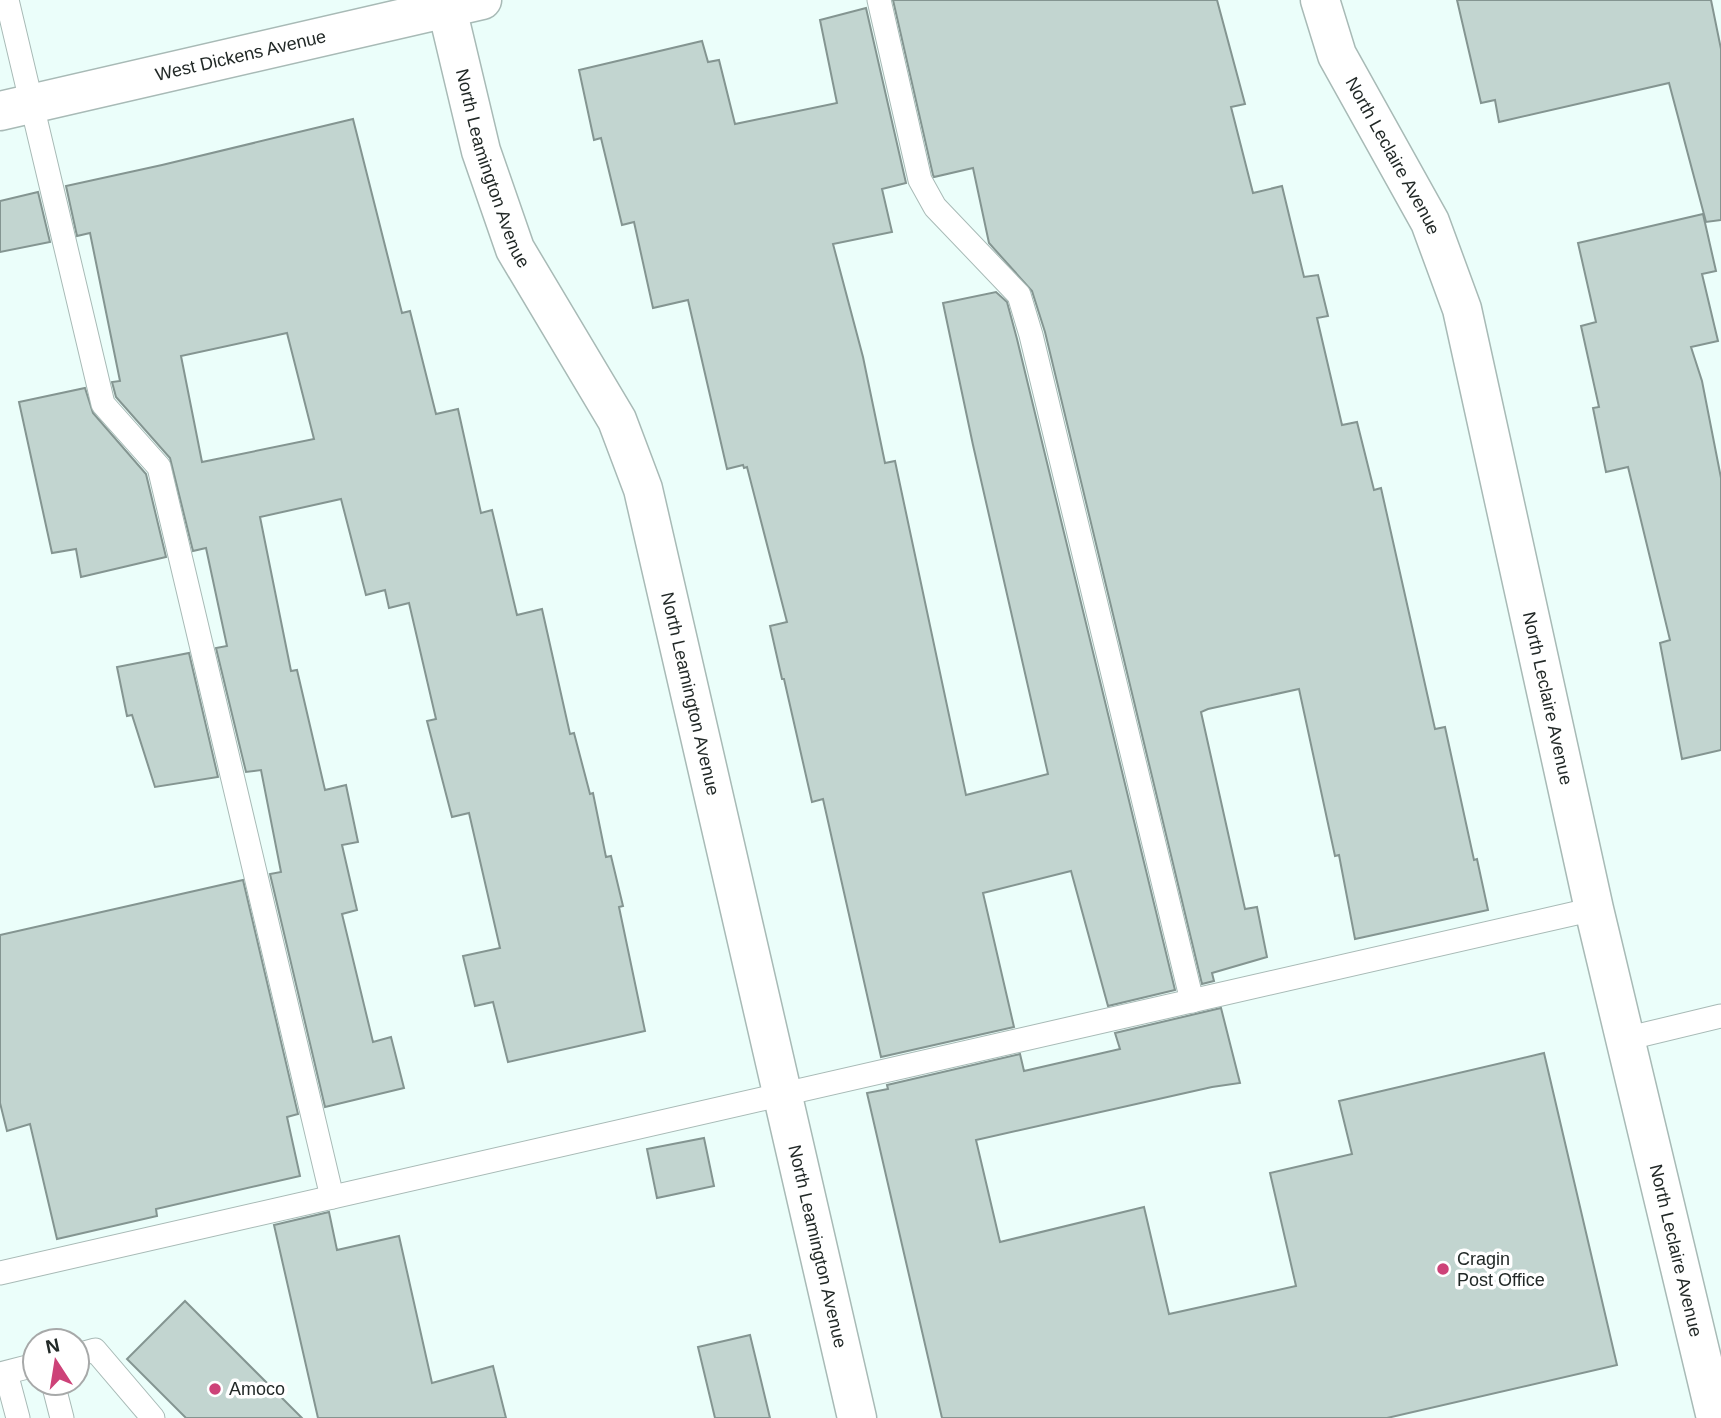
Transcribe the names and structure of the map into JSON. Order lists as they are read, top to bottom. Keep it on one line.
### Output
{"streets":{"street":["West Dickens Avenue","North Leclaire Avenue","North Leamington Avenue"]},"crossings":[["West Dickens Avenue","North Leamington Avenue"]],"places":["Cragin Post Office","Amoco"],"north":"top"}
